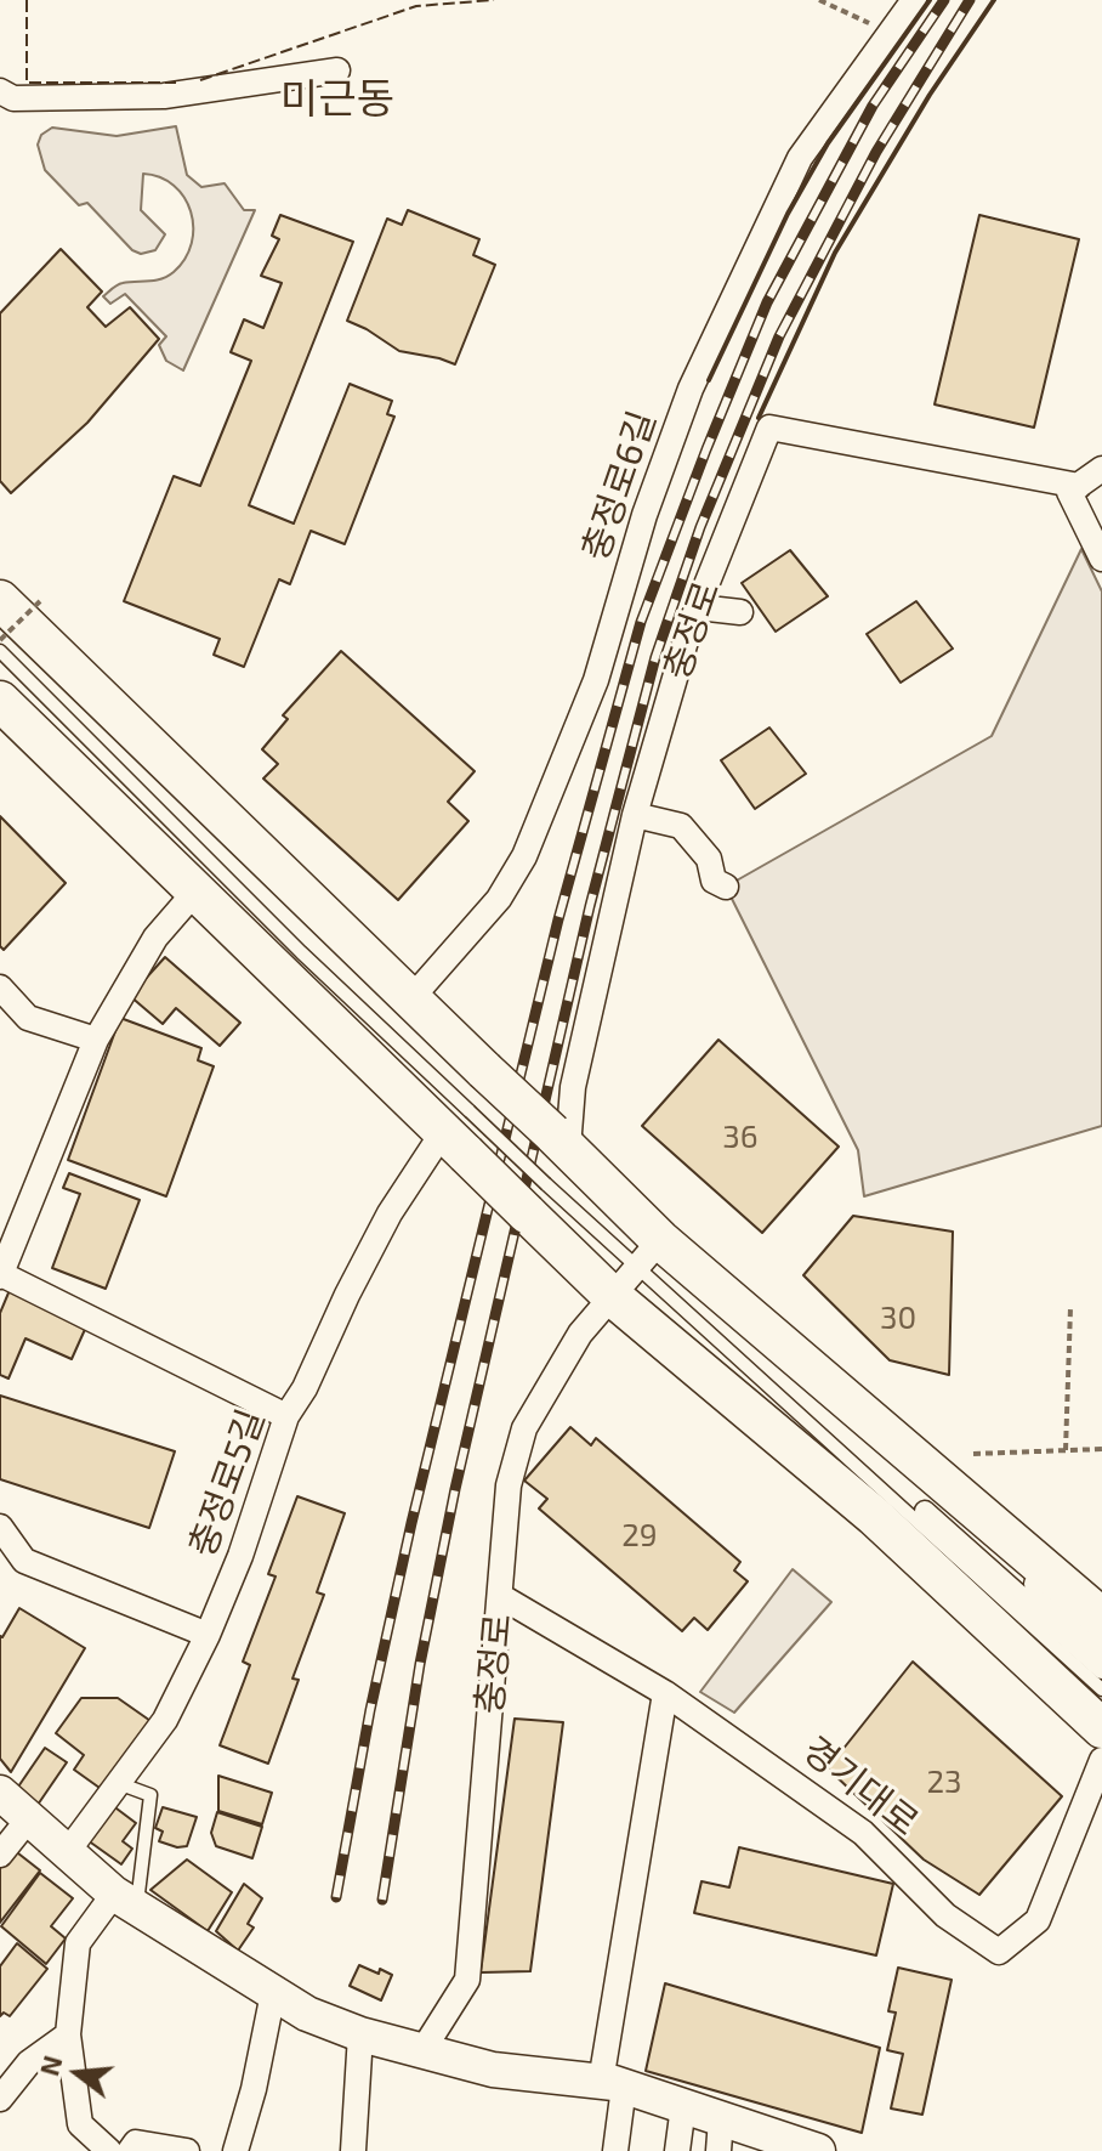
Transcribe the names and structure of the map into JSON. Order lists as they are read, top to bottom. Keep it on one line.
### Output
{"streets":{"street":["충정로6길","충정로","충정로5길","경기대로"]},"crossings":[["충정로","경기대로"]],"districts":["미근동"],"house_numbers":["36","30","29","23"],"north":"left"}
